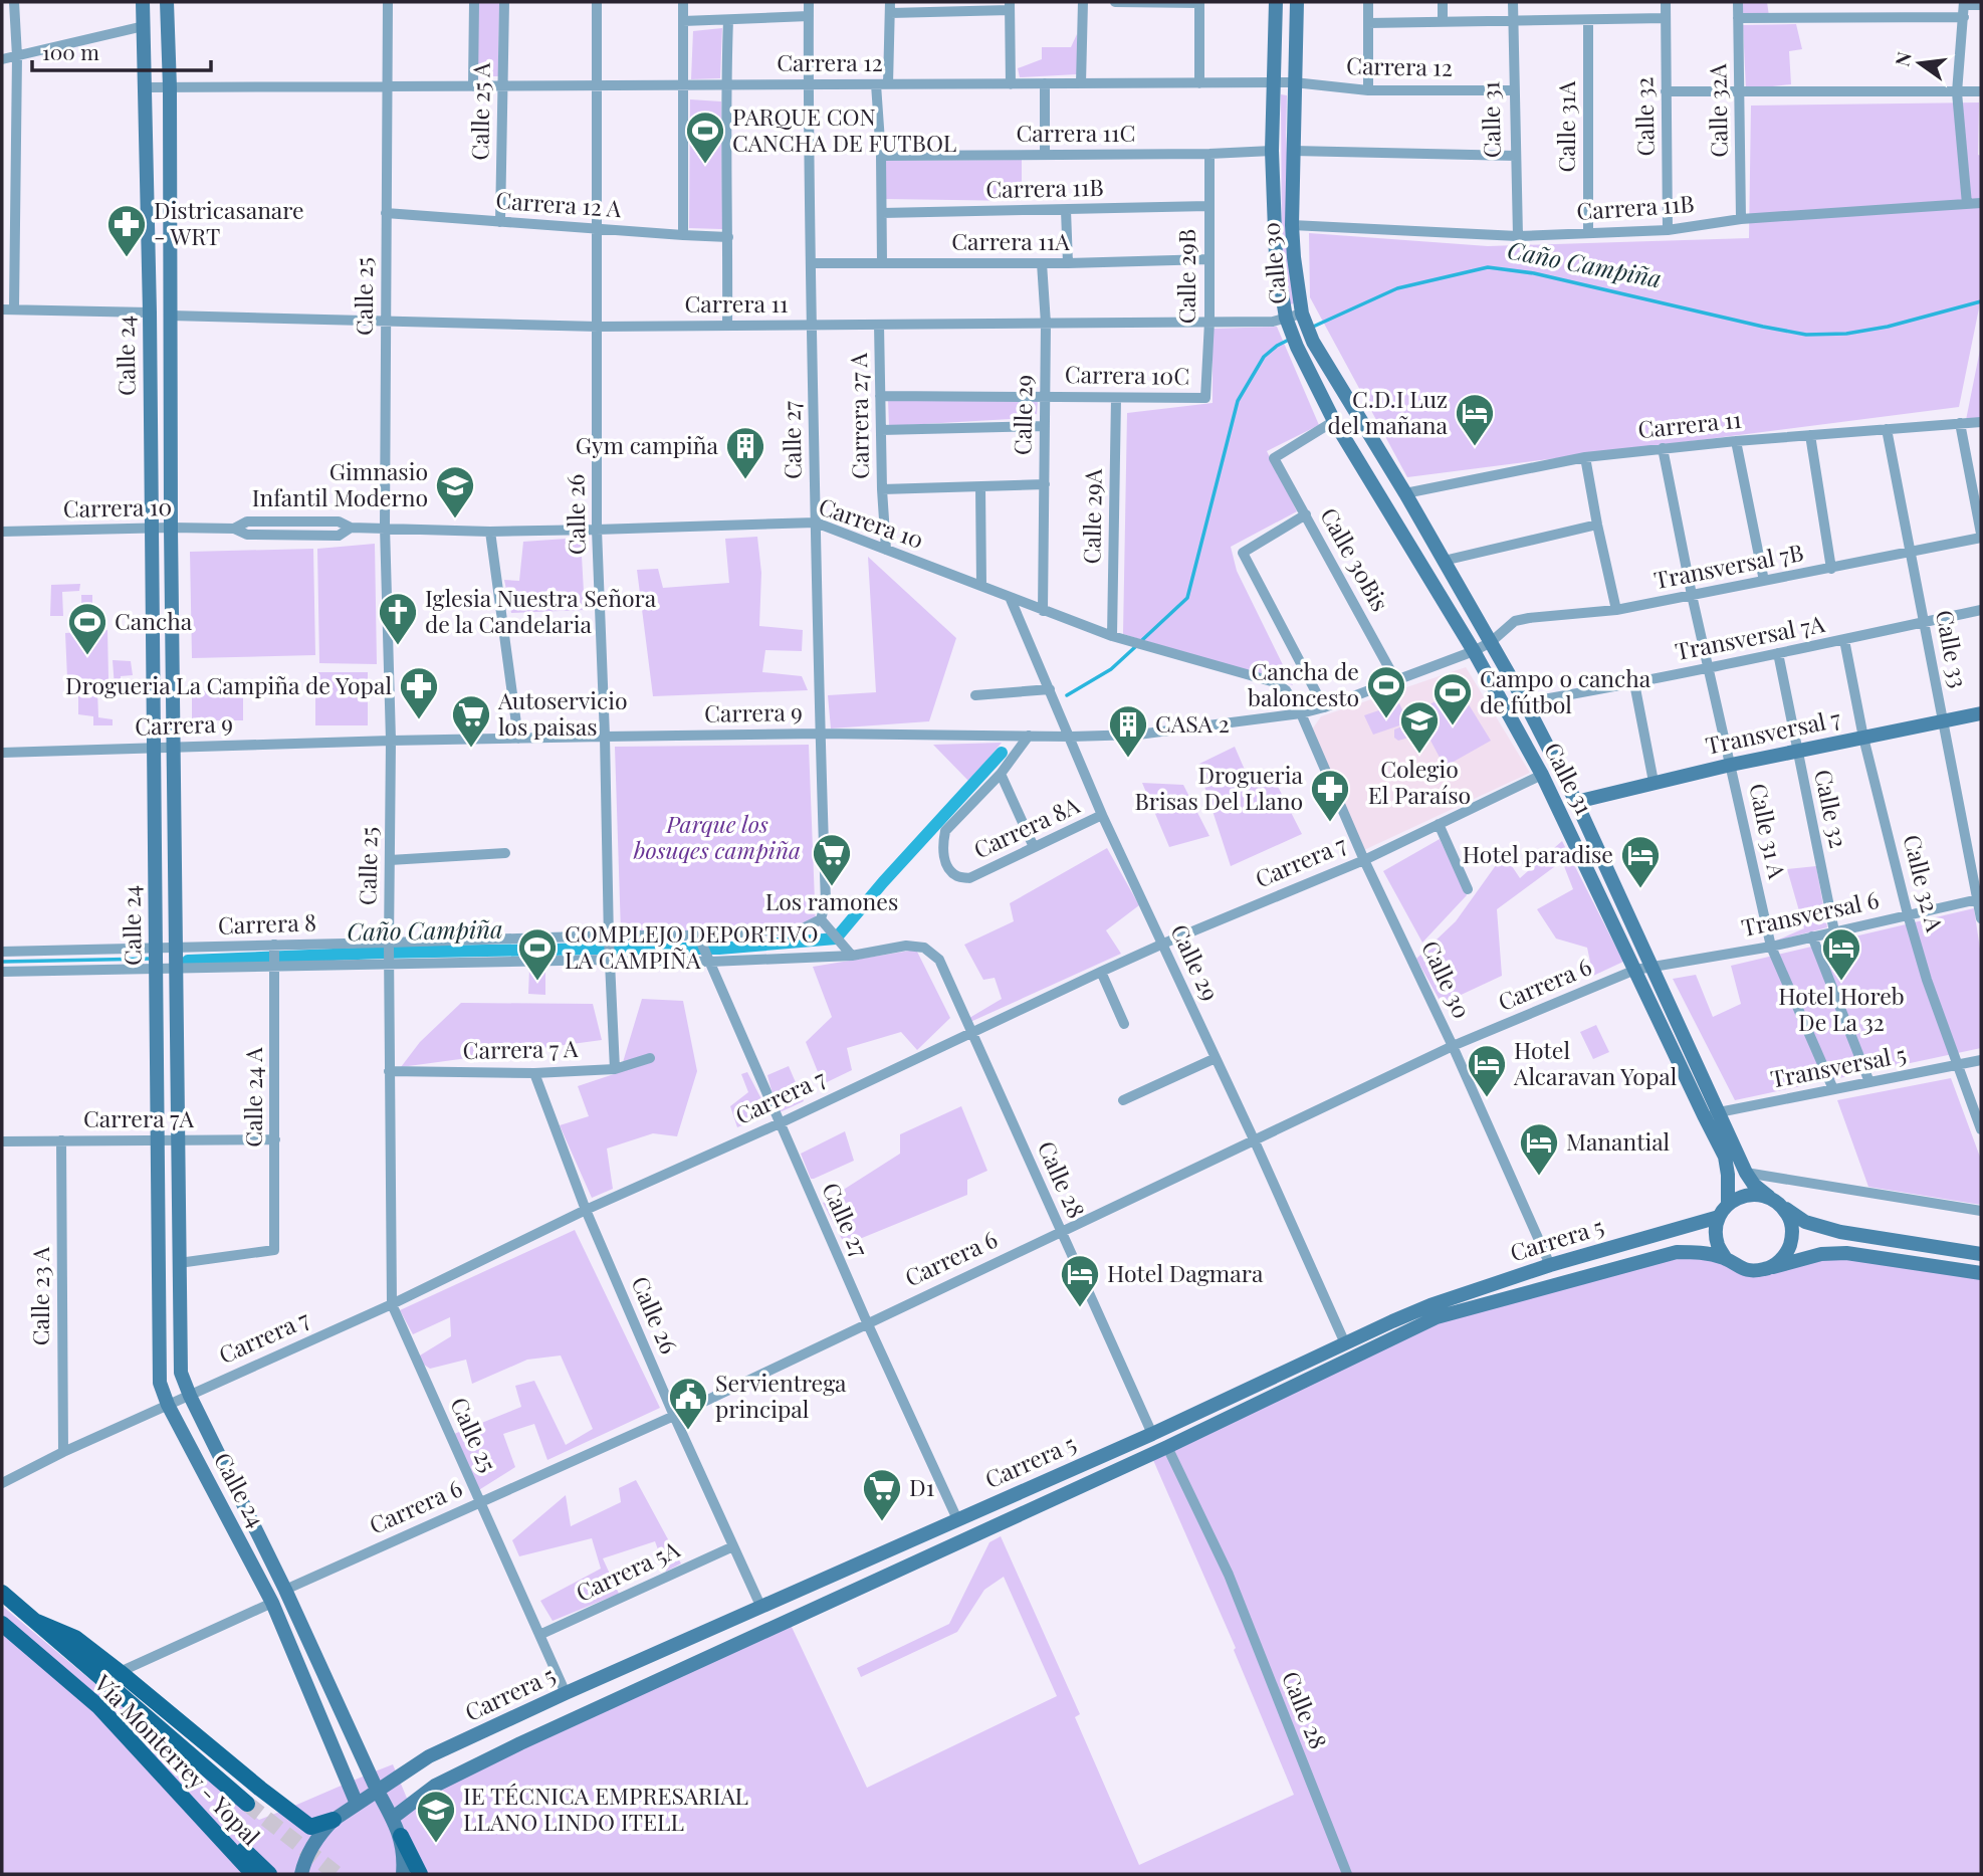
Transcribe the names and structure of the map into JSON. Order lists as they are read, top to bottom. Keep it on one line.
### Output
{"streets":{"main road":["Calle 31","Calle 30","Calle 24","Transversal 7","Carrera 5","Vía Monterrey - Yopal"],"street":["Carrera 12","Calle 32A","Calle 25 A","Calle 32","Calle 31A","Carrera 11C","Carrera 11B","Carrera 12 A","Carrera 11A","Calle 29B","Calle 25","Carrera 11","Carrera 10C","Calle 29","Carrera 27 A","Calle 27","Carrera 10","Calle 26","Calle 29A","Calle 30Bis","Transversal 7B","Transversal 7A","Calle 33","Carrera 9","Carrera 8A","Calle 31 A","Carrera 7","Calle 32 A","Transversal 6","Carrera 8","Carrera 6","Carrera 7 A","Transversal 5","Calle 24 A","Carrera 7A","Calle 28","Calle 23 A","Carrera 5A"]},"crossings":[["Carrera 12","Calle 25 A"],["Carrera 12","Calle 31"],["Carrera 12","Calle 30"],["Carrera 12","Calle 25"],["Carrera 12","Calle 24"],["Carrera 12","Calle 27"],["Carrera 12","Calle 26"],["Calle 32A","Carrera 11B"],["Calle 25 A","Carrera 12 A"],["Calle 32","Carrera 11B"],["Calle 32","Transversal 7A"],["Calle 32","Transversal 7"],["Calle 32","Transversal 6"],["Calle 31","Carrera 11B"],["Calle 31","Calle 30"],["Calle 31","Carrera 11"],["Calle 31","Calle 30Bis"],["Calle 31","Transversal 7B"],["Calle 31","Transversal 7A"],["Calle 31","Carrera 9"],["Calle 31","Transversal 7"],["Calle 31","Carrera 7"],["Calle 31","Transversal 6"],["Calle 31","Carrera 6"],["Calle 31","Transversal 5"],["Calle 31","Carrera 5"],["Calle 31A","Carrera 11B"],["Carrera 11C","Calle 30"],["Carrera 11C","Calle 29B"],["Carrera 11B","Calle 30"],["Carrera 11B","Calle 29B"],["Carrera 12 A","Calle 25"],["Carrera 12 A","Calle 26"],["Carrera 11A","Calle 29B"],["Carrera 11A","Calle 29"],["Carrera 11A","Calle 27"],["Calle 30","Carrera 11"],["Calle 30","Carrera 10"],["Calle 30","Carrera 9"],["Calle 30","Carrera 7"],["Calle 30","Carrera 6"],["Calle 30","Carrera 5"],["Calle 29B","Carrera 11"],["Calle 29B","Carrera 10C"],["Calle 25","Carrera 11"],["Calle 25","Carrera 10"],["Calle 25","Carrera 9"],["Calle 25","Carrera 7"],["Calle 25","Carrera 8"],["Calle 25","Carrera 6"],["Calle 25","Carrera 7 A"],["Calle 25","Carrera 5"],["Calle 25","Carrera 5A"],["Carrera 11","Calle 24"],["Carrera 11","Calle 29"],["Carrera 11","Carrera 27 A"],["Carrera 11","Calle 27"],["Carrera 11","Calle 26"],["Carrera 11","Calle 33"],["Carrera 11","Calle 31 A"],["Calle 24","Carrera 10"],["Calle 24","Carrera 9"],["Calle 24","Carrera 7"],["Calle 24","Carrera 8"],["Calle 24","Carrera 6"],["Calle 24","Calle 24 A"],["Calle 24","Carrera 7A"],["Calle 24","Carrera 5"],["Carrera 10C","Calle 29"],["Carrera 10C","Carrera 27 A"],["Carrera 10C","Calle 29A"],["Calle 29","Carrera 10"],["Calle 29","Carrera 9"],["Calle 29","Carrera 8A"],["Calle 29","Carrera 7"],["Calle 29","Carrera 6"],["Calle 29","Carrera 5"],["Carrera 27 A","Carrera 10"],["Calle 27","Carrera 10"],["Calle 27","Carrera 9"],["Calle 27","Carrera 7"],["Calle 27","Carrera 8"],["Calle 27","Carrera 6"],["Calle 27","Carrera 5"],["Carrera 10","Calle 26"],["Carrera 10","Calle 29A"],["Carrera 10","Carrera 9"],["Calle 26","Carrera 9"],["Calle 26","Carrera 7"],["Calle 26","Carrera 8"],["Calle 26","Carrera 6"],["Calle 26","Carrera 7 A"],["Calle 26","Carrera 5"],["Calle 26","Carrera 5A"],["Calle 30Bis","Carrera 9"],["Transversal 7B","Calle 33"],["Transversal 7B","Carrera 9"],["Transversal 7B","Calle 31 A"],["Transversal 7A","Calle 33"],["Transversal 7A","Calle 31 A"],["Transversal 7A","Calle 32 A"],["Calle 33","Transversal 7"],["Calle 33","Transversal 6"],["Transversal 7","Calle 31 A"],["Transversal 7","Calle 32 A"],["Calle 31 A","Transversal 6"],["Calle 31 A","Transversal 5"],["Carrera 7","Calle 28"],["Carrera 7","Calle 23 A"],["Calle 32 A","Transversal 6"],["Calle 32 A","Transversal 5"],["Transversal 6","Carrera 6"],["Carrera 8","Calle 24 A"],["Carrera 8","Calle 28"],["Carrera 6","Calle 28"],["Calle 24 A","Carrera 7A"],["Carrera 7A","Calle 23 A"],["Calle 28","Carrera 5"]],"water":["Caño Campiña"],"parks":["Parque los bosuqes campiña"],"places":{"sports":["PARQUE CON CANCHA DE FUTBOL","Cancha","Cancha de baloncesto","Campo o cancha de fútbol","COMPLEJO DEPORTIVO LA CAMPIÑA"],"pharmacy":["Districasanare - WRT","Drogueria La Campiña de Yopal","Drogueria Brisas Del Llano"],"hotel":["C.D.I Luz del mañana","Hotel paradise","Hotel Horeb De La 32","Hotel Alcaravan Yopal","Manantial","Hotel Dagmara"],"building":["Gym campiña","CASA 2"],"school or university":["Gimnasio Infantil Moderno","Colegio El Paraíso","IE TÉCNICA EMPRESARIAL LLANO LINDO ITELL"],"church":["Iglesia Nuestra Señora de la Candelaria"],"supermarket":["Autoservicio los paisas","Los ramones","D1"],"public building":["Servientrega principal"]},"scale_bar":"100 m","north":"left"}
